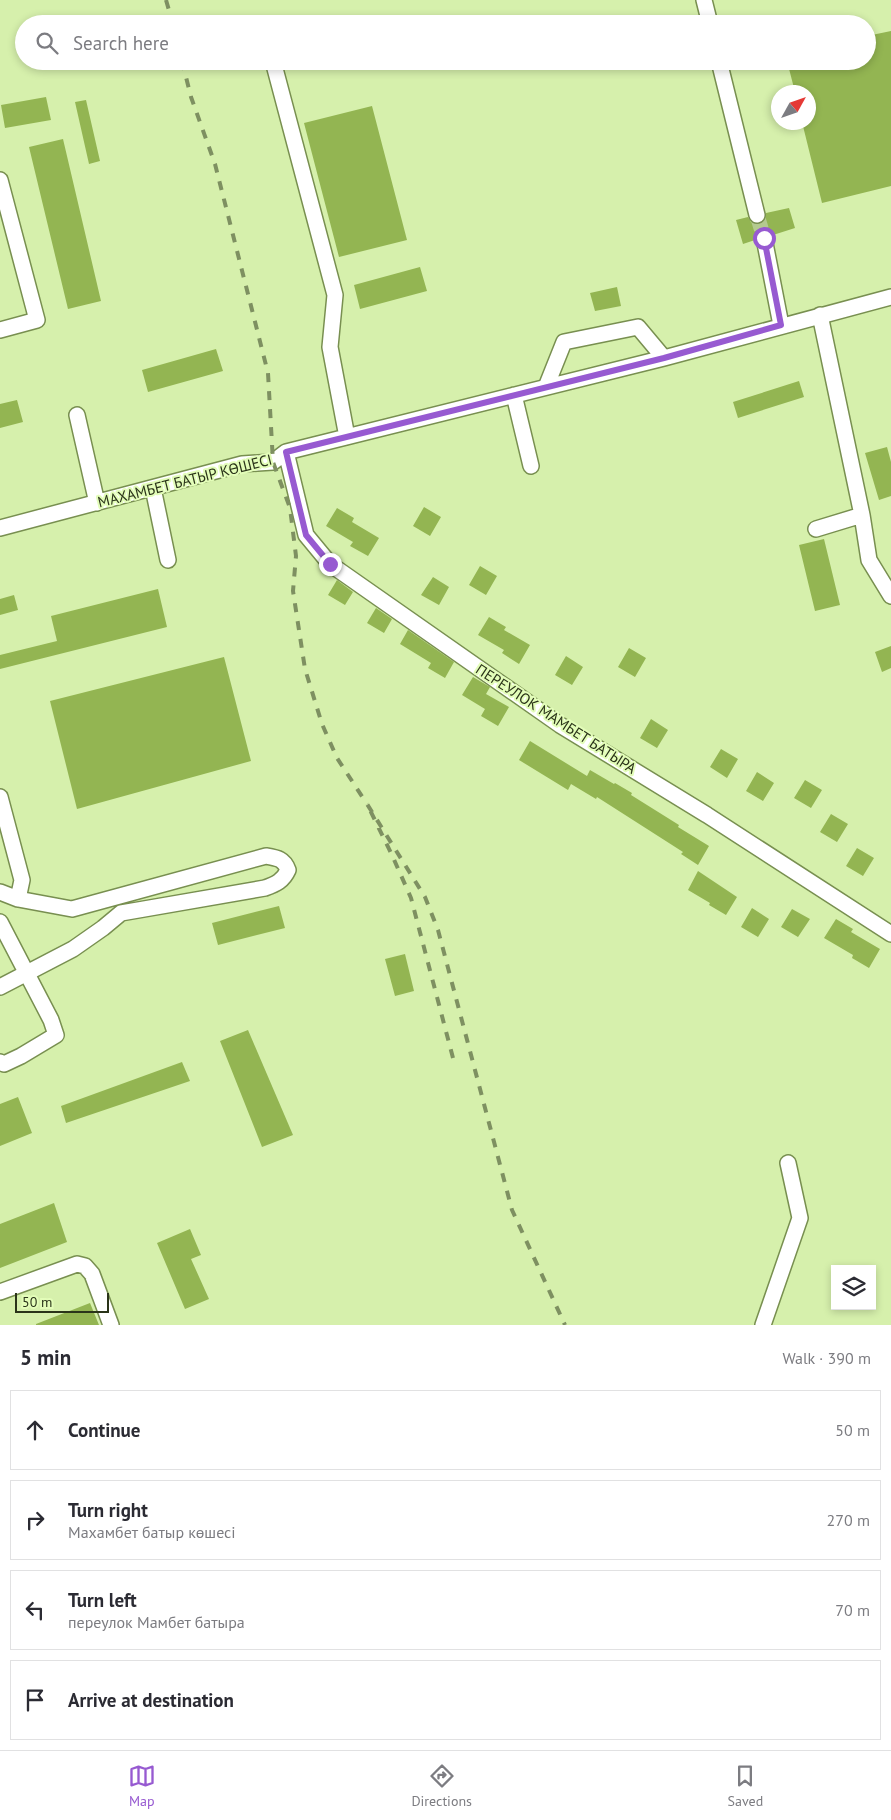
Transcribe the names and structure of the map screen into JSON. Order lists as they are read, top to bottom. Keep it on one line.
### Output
{"streets":{"street":["МАХАМБЕТ БАТЫР КӨШЕСІ","ПЕРЕУЛОК МАМБЕТ БАТЫРА"]},"crossings":[["МАХАМБЕТ БАТЫР КӨШЕСІ","ПЕРЕУЛОК МАМБЕТ БАТЫРА"]],"scale_bar":"50 m","north":"top right","page":{"search":"Search here","scale":"50 m","heading":["5 min","Walk · 390 m"],"list":[["Continue","50 m"],["Turn right","Махамбет батыр көшесі","270 m"],["Turn left","переулок Мамбет батыра","70 m"],"Arrive at destination"],"nav":["Map","Directions","Saved"]}}
